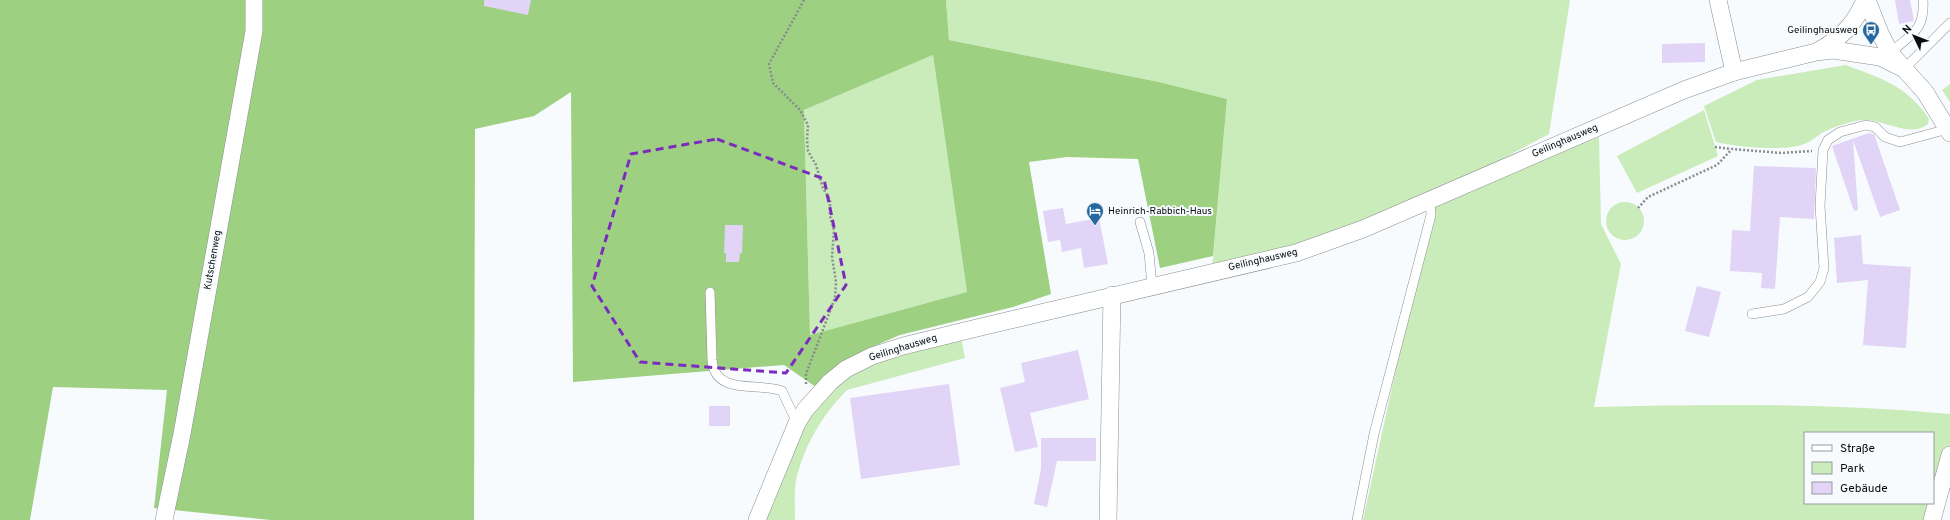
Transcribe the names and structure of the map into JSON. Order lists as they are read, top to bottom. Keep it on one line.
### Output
{"streets":{"street":["Geilinghausweg","Kutschenweg"]},"places":{"bus stop":["Geilinghausweg"],"hotel":["Heinrich-Rabbich-Haus"]},"legend":["Straße","Park","Gebäude"],"north":"top left"}
